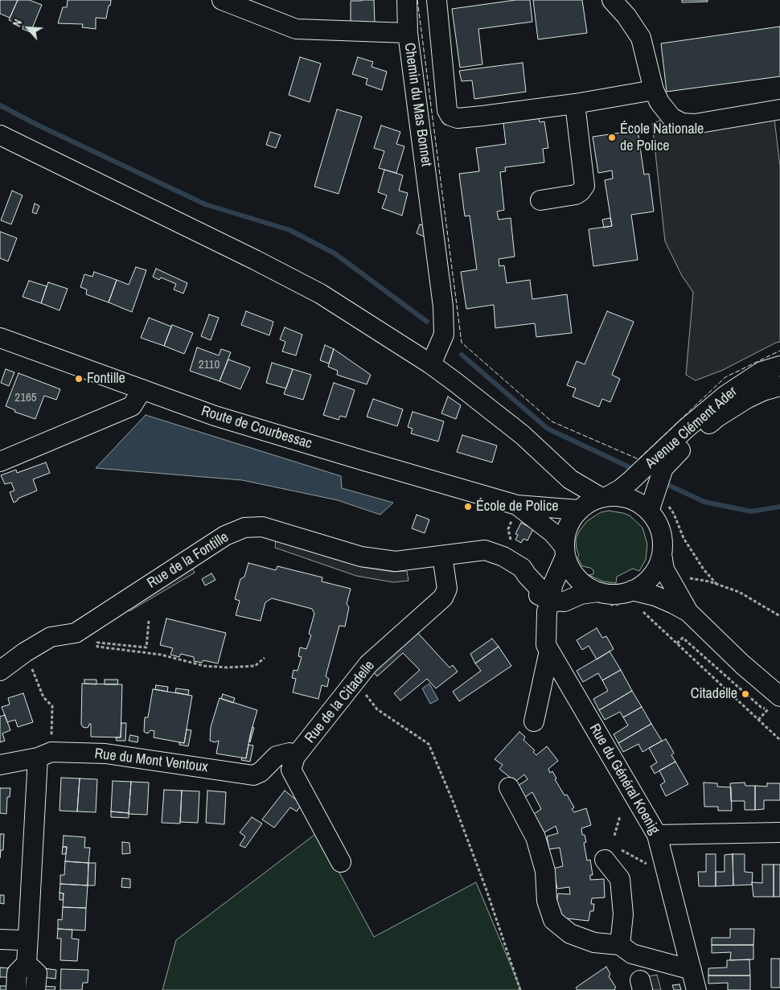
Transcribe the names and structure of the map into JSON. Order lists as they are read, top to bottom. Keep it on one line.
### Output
{"streets":{"street":["Chemin du Mas Bonnet","Route de Courbessac","Avenue Clément Ader","Rue de la Fontille","Rue de la Citadelle","Rue du Mont Ventoux","Rue du Général Koenig"]},"crossings":[["Route de Courbessac","Avenue Clément Ader"],["Route de Courbessac","Rue du Général Koenig"],["Avenue Clément Ader","Rue du Général Koenig"],["Rue de la Fontille","Rue de la Citadelle"],["Rue de la Citadelle","Rue du Mont Ventoux"]],"places":["École Nationale de Police","Fontille","École de Police","Citadelle"],"house_numbers":["2110","2165"],"north":"top left"}
